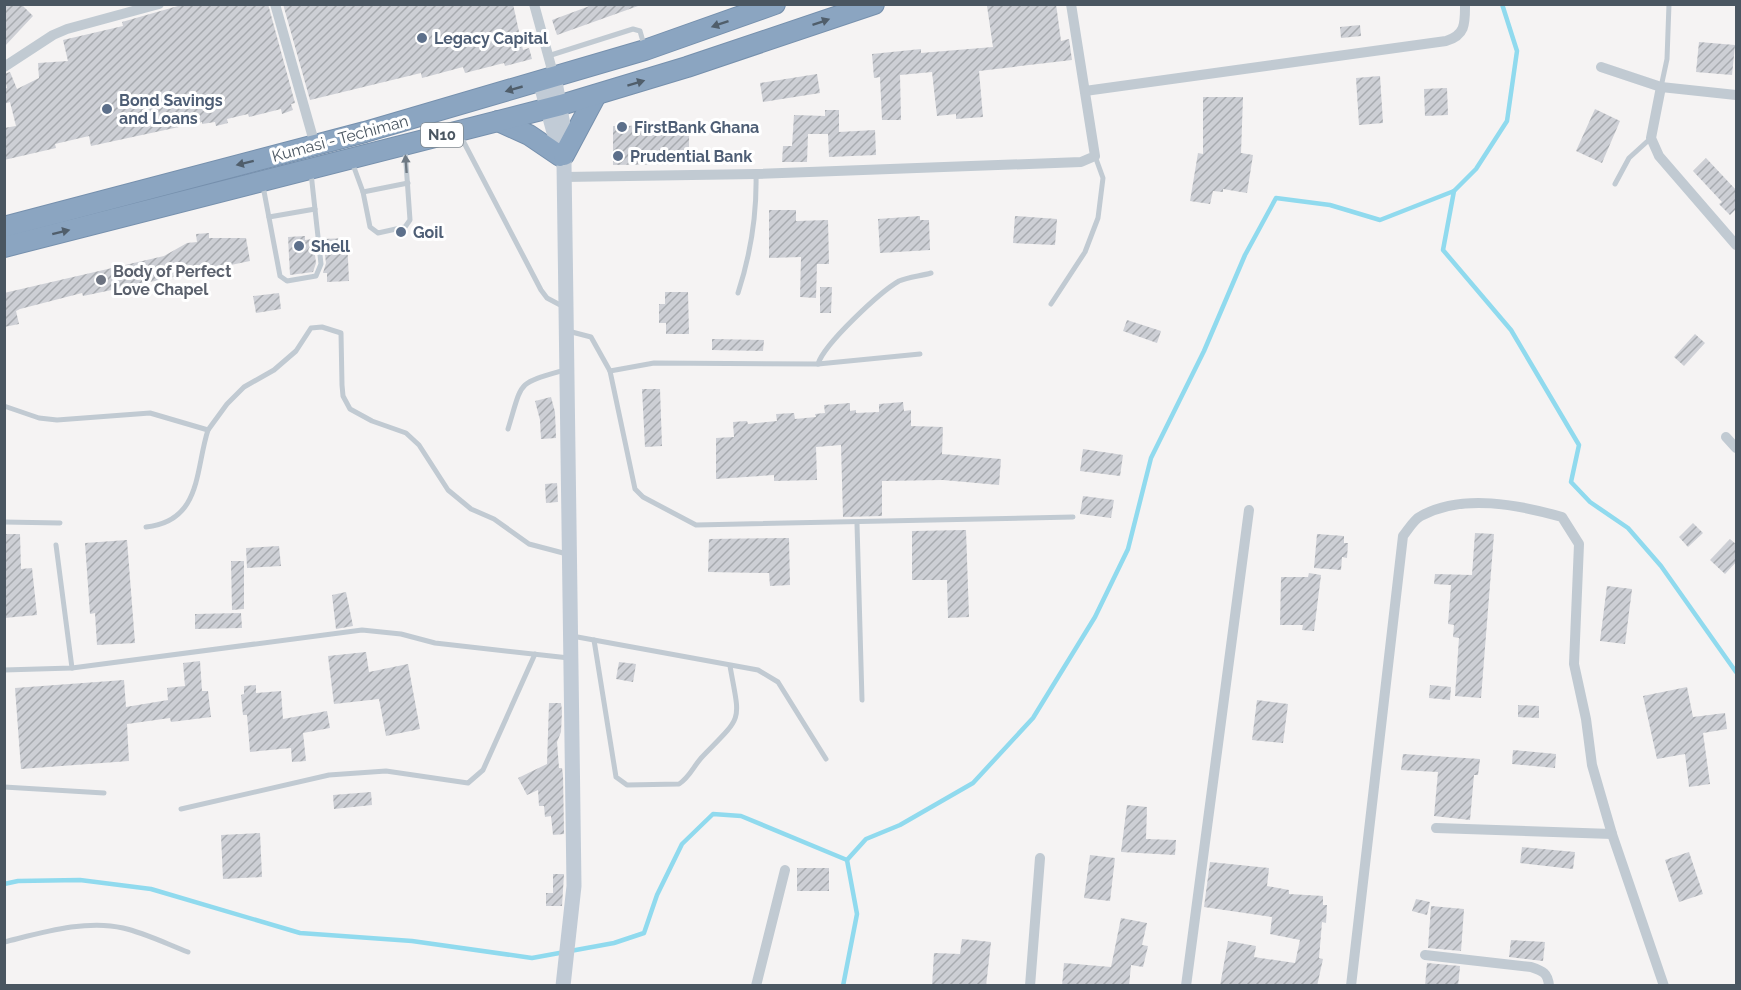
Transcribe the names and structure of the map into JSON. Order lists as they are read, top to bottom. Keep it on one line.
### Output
{"streets":{"highway":["N10","Kumasi - Techiman"]},"places":["Legacy Capital","Bond Savings and Loans","FirstBank Ghana","Prudential Bank","Goil","Shell","Body of Perfect Love Chapel"]}
